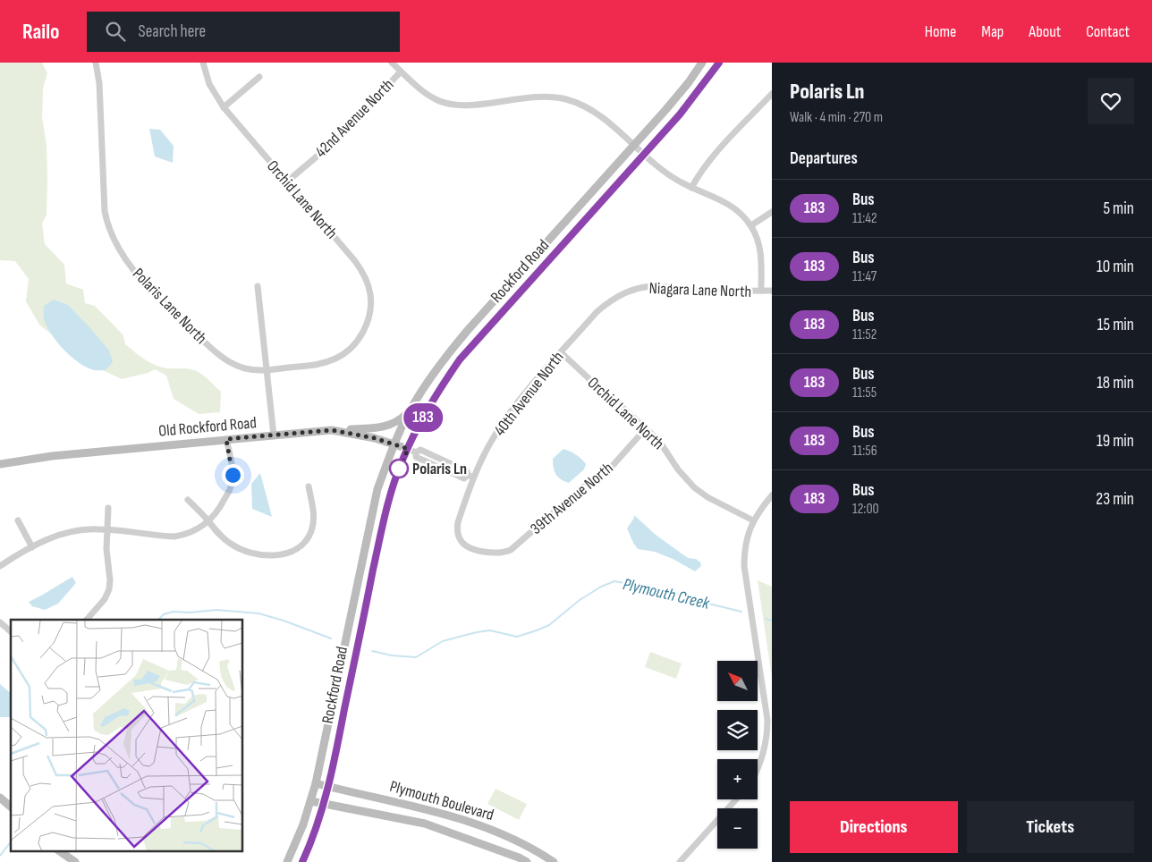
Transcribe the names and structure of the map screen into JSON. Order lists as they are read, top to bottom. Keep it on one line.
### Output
{"streets":{"main road":["Rockford Road","Old Rockford Road","Plymouth Boulevard"],"street":["42nd Avenue North","Orchid Lane North","Niagara Lane North","Polaris Lane North","40th Avenue North","39th Avenue North"]},"crossings":[["42nd Avenue North","Orchid Lane North"],["Orchid Lane North","Polaris Lane North"],["Orchid Lane North","40th Avenue North"],["Orchid Lane North","39th Avenue North"],["Rockford Road","Old Rockford Road"],["Rockford Road","Plymouth Boulevard"],["Niagara Lane North","40th Avenue North"],["40th Avenue North","Old Rockford Road"],["40th Avenue North","39th Avenue North"]],"water":["Plymouth Creek"],"places":["Polaris Ln"],"lines":["bus line 183"],"north":"top left","page":{"header":"Railo","search":"Search here","nav":["Home","Map","About","Contact"],"on_map":"183","heading":[["Polaris Ln","Walk · 4 min · 270 m"],"Departures"],"list":[{"mark":"183","name":"Bus","note":"11:42","value":"5 min"},{"mark":"183","name":"Bus","note":"11:47","value":"10 min"},{"mark":"183","name":"Bus","note":"11:52","value":"15 min"},{"mark":"183","name":"Bus","note":"11:55","value":"18 min"},{"mark":"183","name":"Bus","note":"11:56","value":"19 min"},{"mark":"183","name":"Bus","note":"12:00","value":"23 min"}],"map_buttons":["+","−"],"buttons":["Directions","Tickets"]}}
